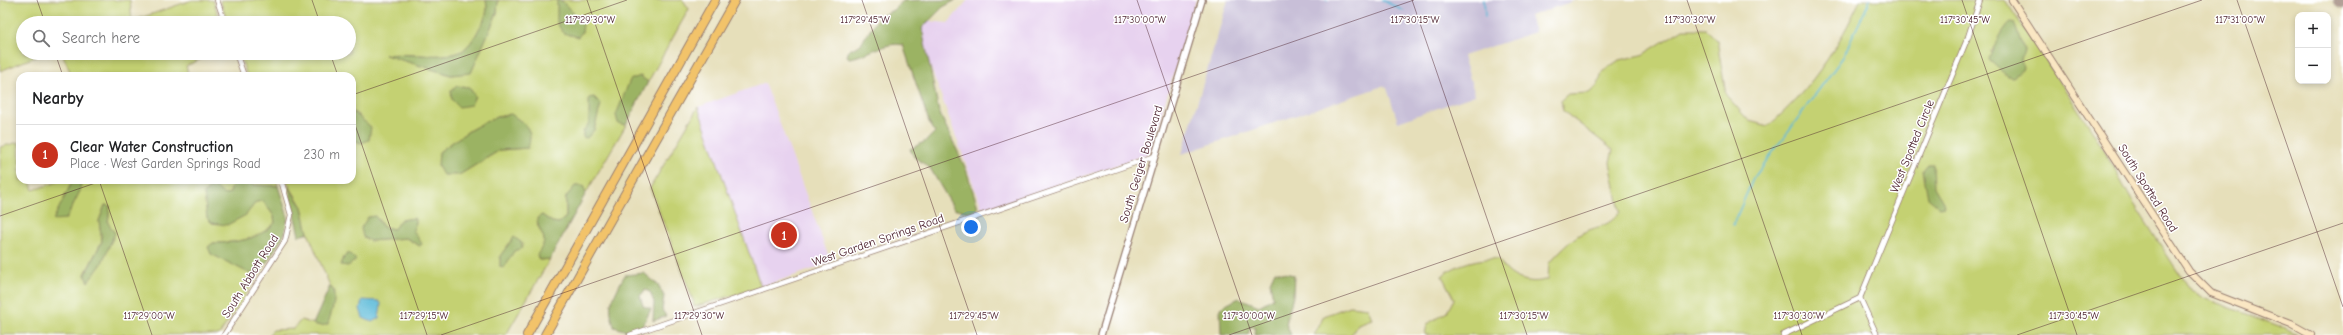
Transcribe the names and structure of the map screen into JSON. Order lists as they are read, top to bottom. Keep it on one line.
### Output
{"streets":{"main road":["South Spotted Road"],"street":["West Spotted Circle","South Geiger Boulevard","West Garden Springs Road","South Abbott Road"]},"crossings":[["South Geiger Boulevard","West Garden Springs Road"]],"page":{"map_buttons":["+","−"],"search":"Search here","heading":"Nearby","list":[{"mark":"1","name":"Clear Water Construction","note":"Place · West Garden Springs Road","value":"230 m"}],"pins":"1"},"coordinates":["117°29'30\"W","117°29'45\"W","117°30'00\"W","117°30'15\"W","117°30'30\"W","117°30'45\"W","117°31'00\"W","117°29'00\"W","117°29'15\"W"]}
